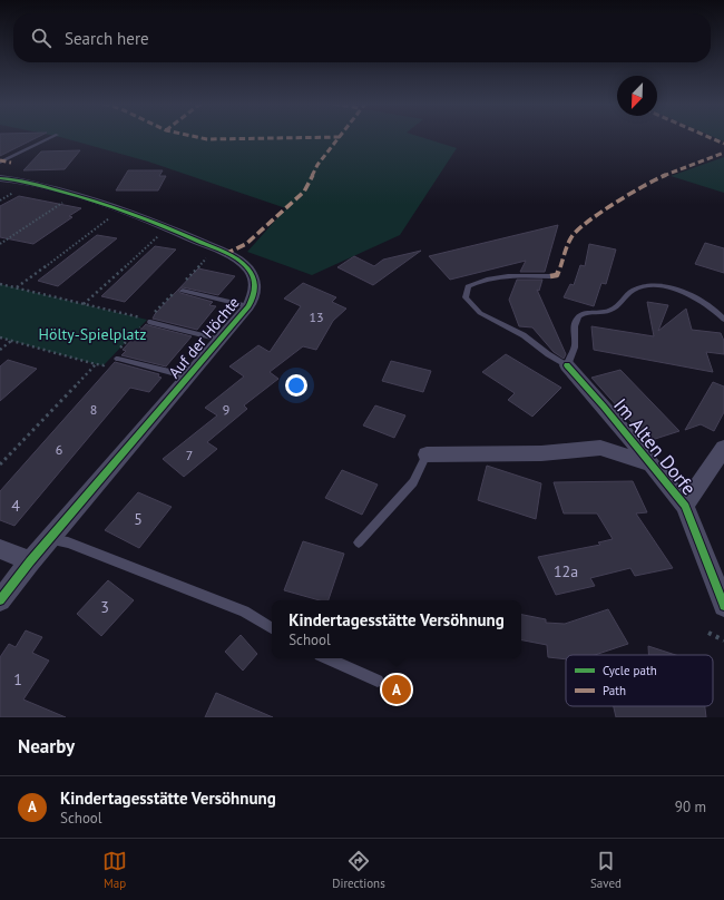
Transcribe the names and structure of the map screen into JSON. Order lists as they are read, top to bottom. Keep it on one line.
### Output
{"streets":{"street":["Auf der Höchte","Im Alten Dorfe"]},"parks":["Hölty-Spielplatz"],"house_numbers":["13","8","9","6","7","4","5","12a","3","1"],"legend":["Cycle path","Path"],"north":"bottom left","page":{"search":"Search here","popup":["Kindertagesstätte Versöhnung","School"],"pins":"A","heading":"Nearby","list":[{"mark":"A","name":"Kindertagesstätte Versöhnung","note":"School","value":"90 m"}],"nav":["Map","Directions","Saved"]}}
